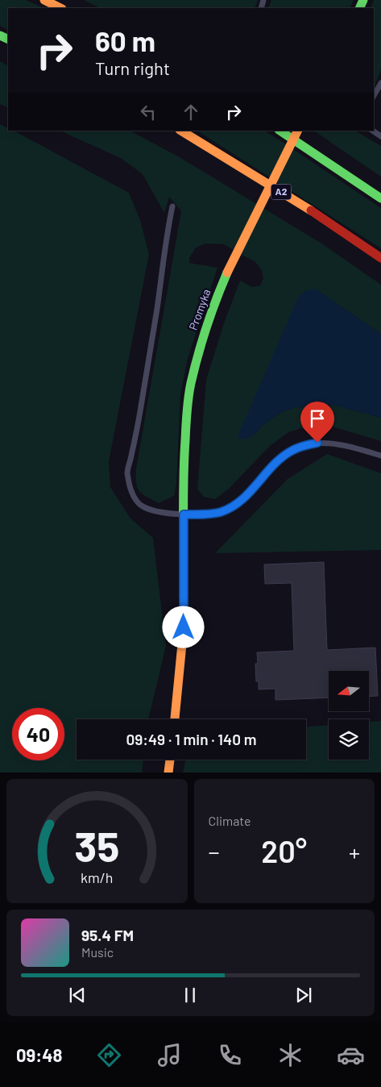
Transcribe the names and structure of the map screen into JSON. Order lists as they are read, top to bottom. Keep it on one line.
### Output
{"streets":{"main road":["A2","Promyka"]},"north":"left","page":{"turn":["60 m","Turn right"],"limit":"40","trip":"09:49 · 1 min · 140 m","tile":"Climate","heat":["−","20°","+"],"song":["95.4 FM","Music"],"tabs":"09:48","gauge":["35","km/h"]}}
